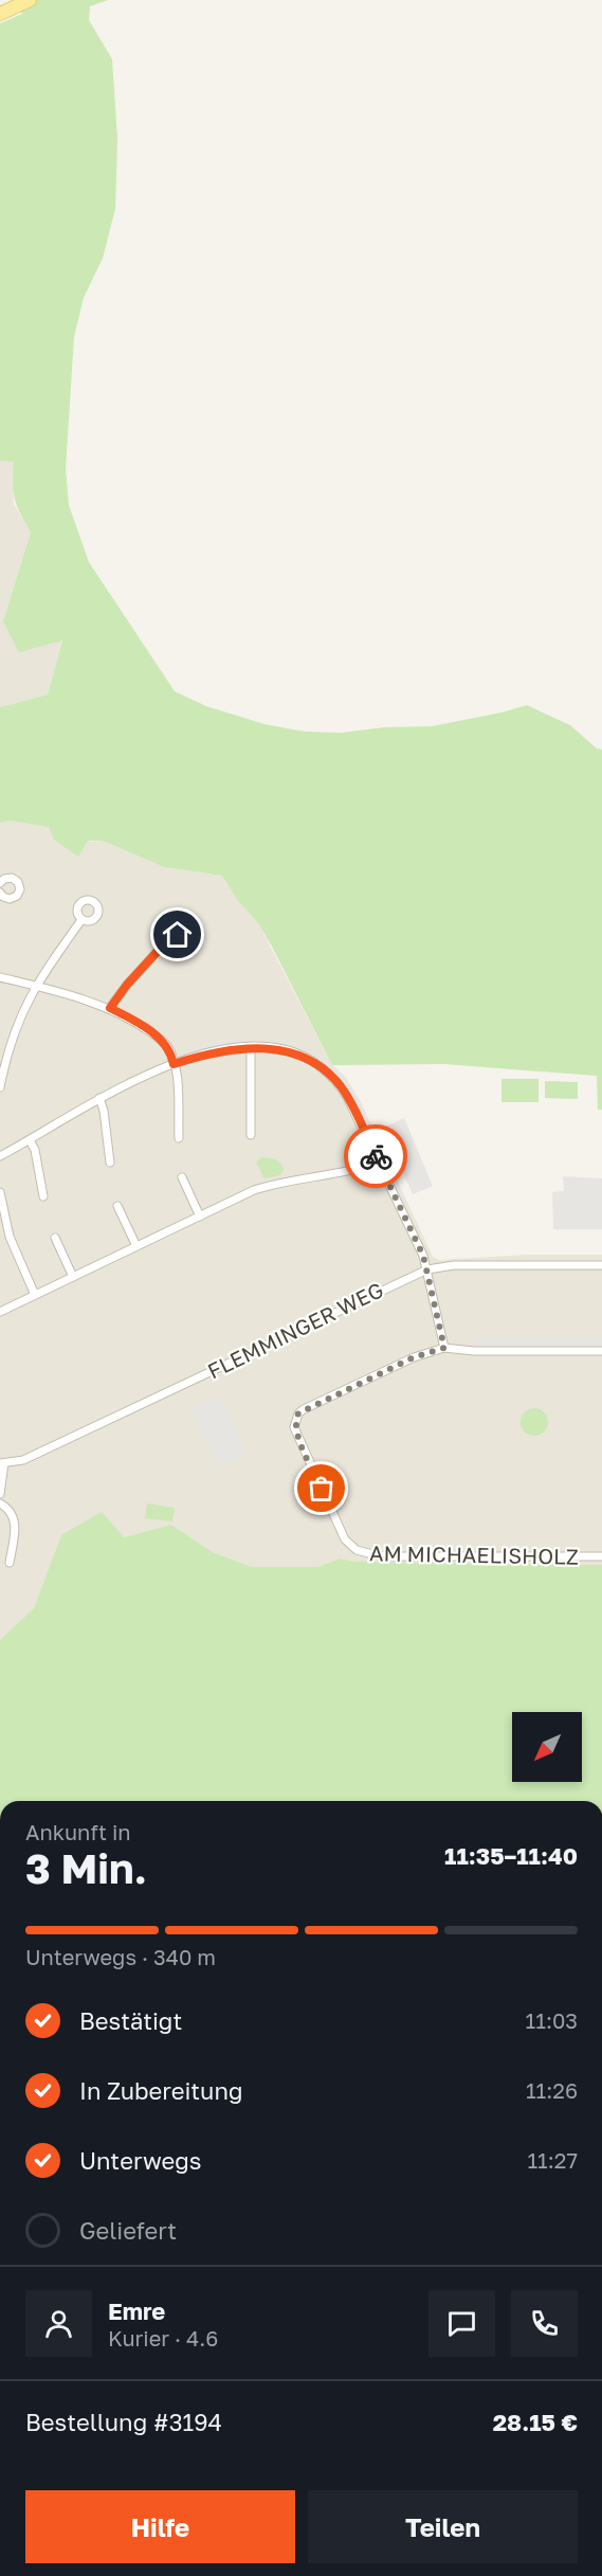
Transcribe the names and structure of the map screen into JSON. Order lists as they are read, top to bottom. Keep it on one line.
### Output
{"streets":{"street":["FLEMMINGER WEG","AM MICHAELISHOLZ"]},"north":"bottom left","page":{"heading":["3 Min.","Ankunft in","11:35–11:40"],"panel":["Emre","Kurier · 4.6","Bestellung #3194","28.15 €"],"bar":"Unterwegs · 340 m","list":[["Bestätigt","11:03"],["In Zubereitung","11:26"],["Unterwegs","11:27"],"Geliefert"],"buttons":["Hilfe","Teilen"]}}
